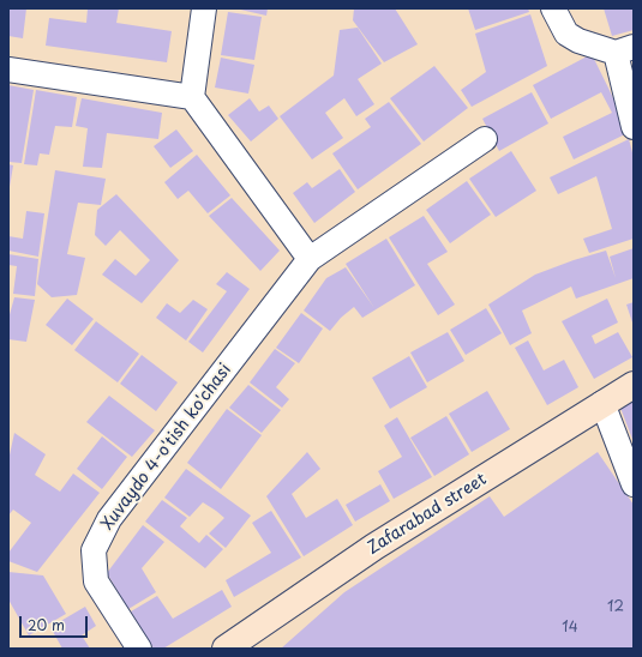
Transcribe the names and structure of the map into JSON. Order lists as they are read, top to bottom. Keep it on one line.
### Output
{"streets":{"street":["Xuvaydo 4-o'tish ko'chasi","Zafarabad street"]},"house_numbers":["12","14"],"scale_bar":"20 m"}
